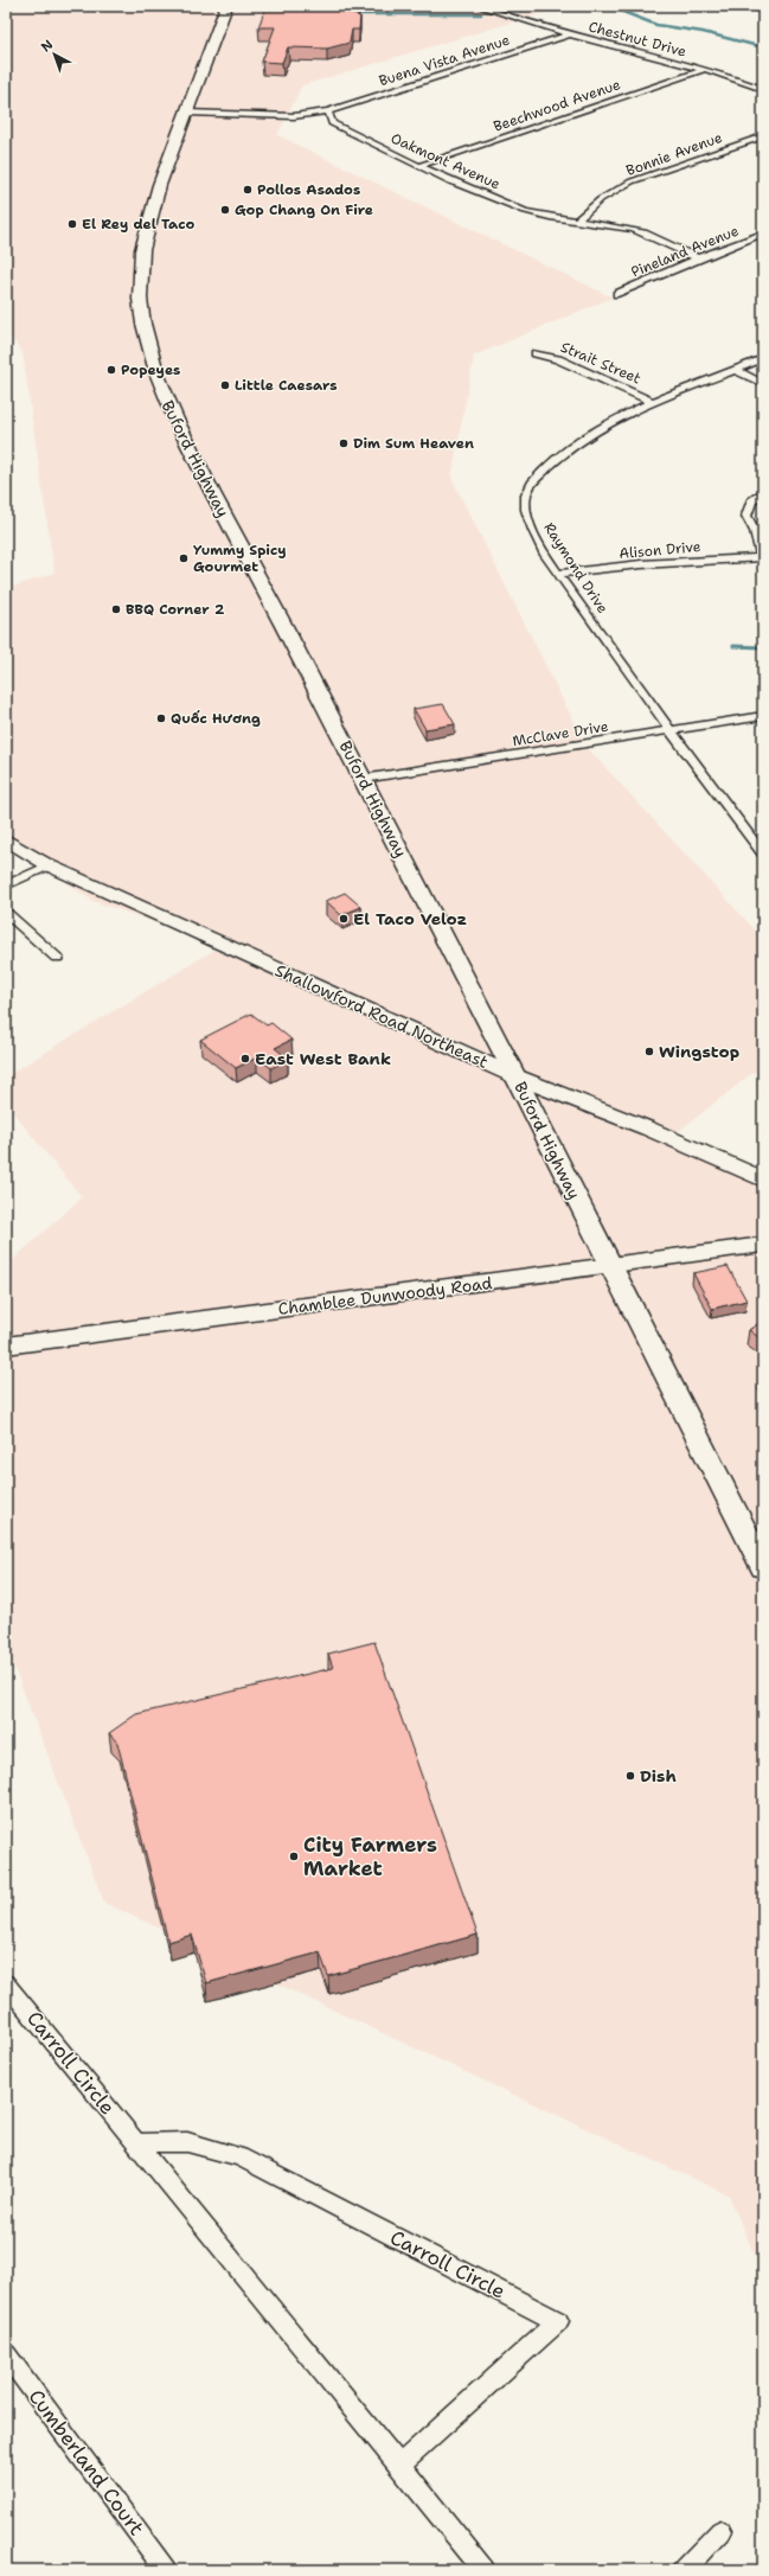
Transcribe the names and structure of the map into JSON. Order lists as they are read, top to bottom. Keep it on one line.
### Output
{"streets":{"main road":["Buford Highway"],"street":["Chestnut Drive","Buena Vista Avenue","Beechwood Avenue","Bonnie Avenue","Oakmont Avenue","Pineland Avenue","Strait Street","Alison Drive","Raymond Drive","McClave Drive","Shallowford Road Northeast","Chamblee Dunwoody Road","Carroll Circle","Cumberland Court"]},"crossings":[["Chestnut Drive","Buena Vista Avenue"],["Chestnut Drive","Beechwood Avenue"],["Buena Vista Avenue","Oakmont Avenue"],["Beechwood Avenue","Oakmont Avenue"],["Bonnie Avenue","Oakmont Avenue"],["Oakmont Avenue","Pineland Avenue"],["Strait Street","Raymond Drive"],["Buford Highway","McClave Drive"],["Buford Highway","Shallowford Road Northeast"],["Buford Highway","Chamblee Dunwoody Road"],["Alison Drive","Raymond Drive"],["Raymond Drive","McClave Drive"]],"places":["Pollos Asados","Gop Chang On Fire","El Rey del Taco","Popeyes","Little Caesars","Dim Sum Heaven","Yummy Spicy Gourmet","BBQ Corner 2","Quốc Hương","El Taco Veloz","Wingstop","East West Bank","Dish","City Farmers Market"],"north":"top left"}
